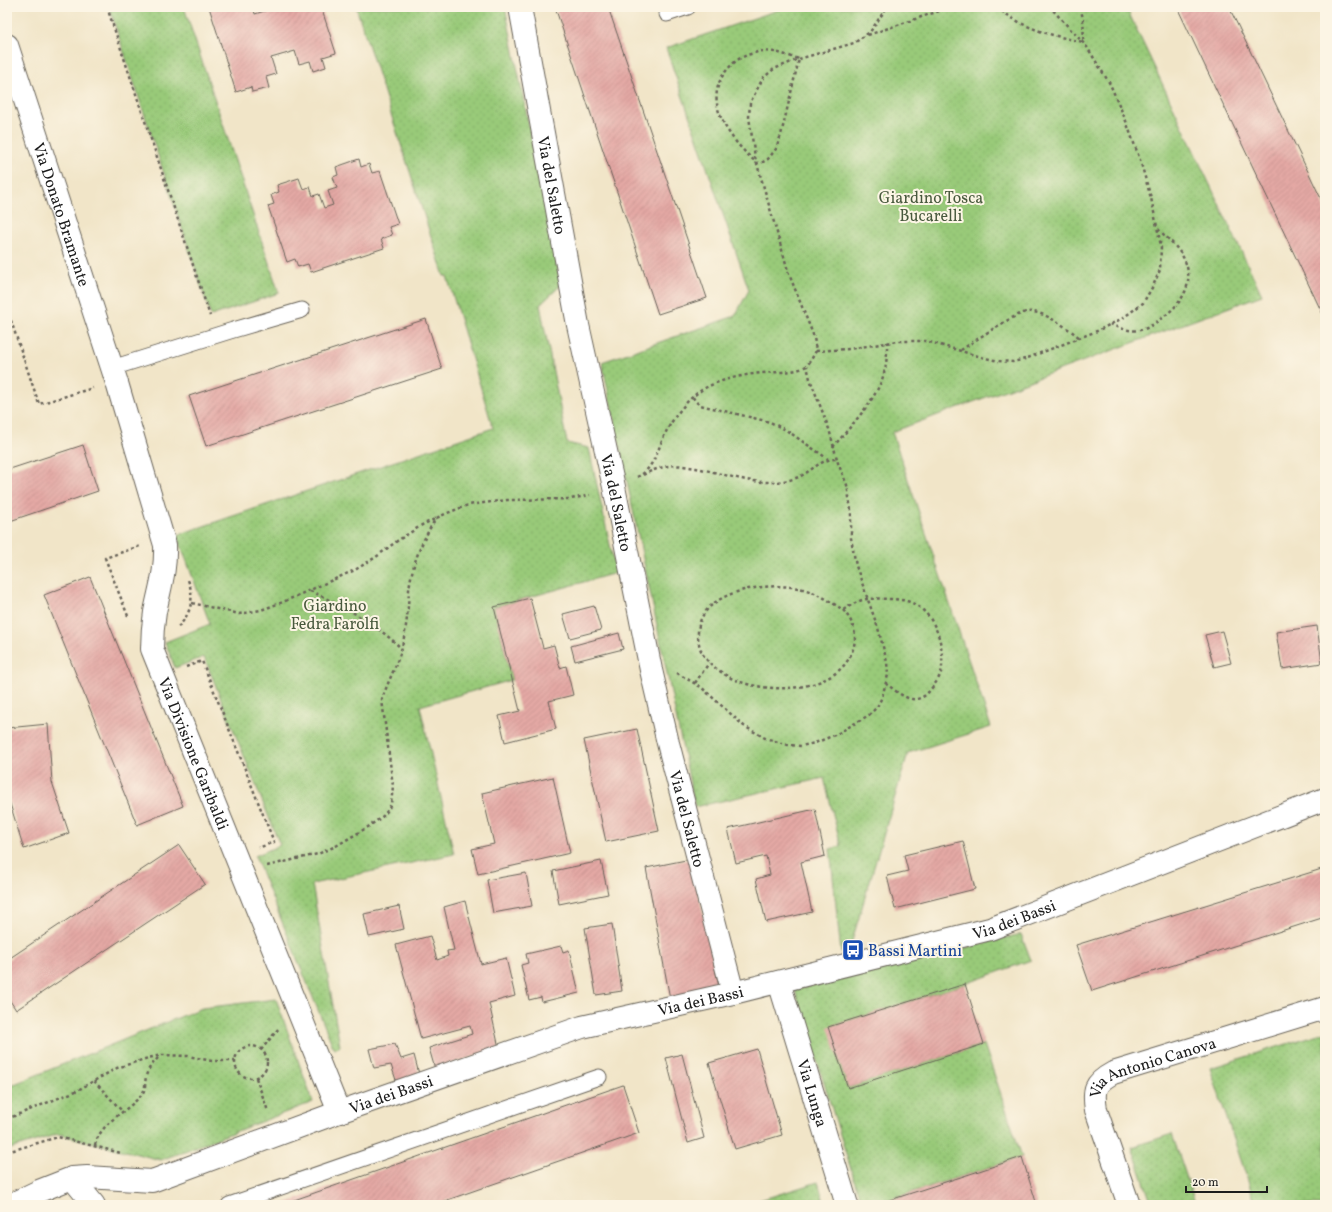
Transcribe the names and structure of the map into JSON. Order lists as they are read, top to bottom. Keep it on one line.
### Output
{"streets":{"street":["Via del Saletto","Via Donato Bramante","Via Divisione Garibaldi","Via dei Bassi","Via Antonio Canova","Via Lunga"]},"crossings":[["Via del Saletto","Via dei Bassi"],["Via Donato Bramante","Via Divisione Garibaldi"],["Via Divisione Garibaldi","Via dei Bassi"],["Via dei Bassi","Via Lunga"]],"parks":["Giardino Tosca Bucarelli","Giardino Fedra Farolfi"],"places":{"bus stop":["Bassi Martini"]},"scale_bar":"20 m"}
